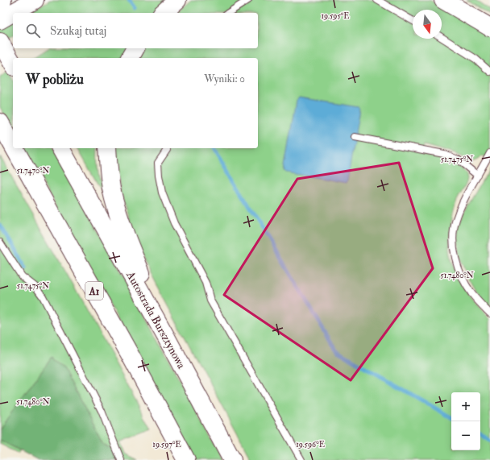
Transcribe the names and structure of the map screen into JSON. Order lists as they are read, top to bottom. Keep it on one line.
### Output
{"streets":{"highway":["A1","Autostrada Bursztynowa"]},"north":"bottom","page":{"search":"Szukaj tutaj","heading":["W pobliżu","Wyniki: 0"],"map_buttons":["+","−"]},"coordinates":["19.595°E","51.7475°N","51.7470°N","51.7480°N","19.597°E","19.596°E"]}
